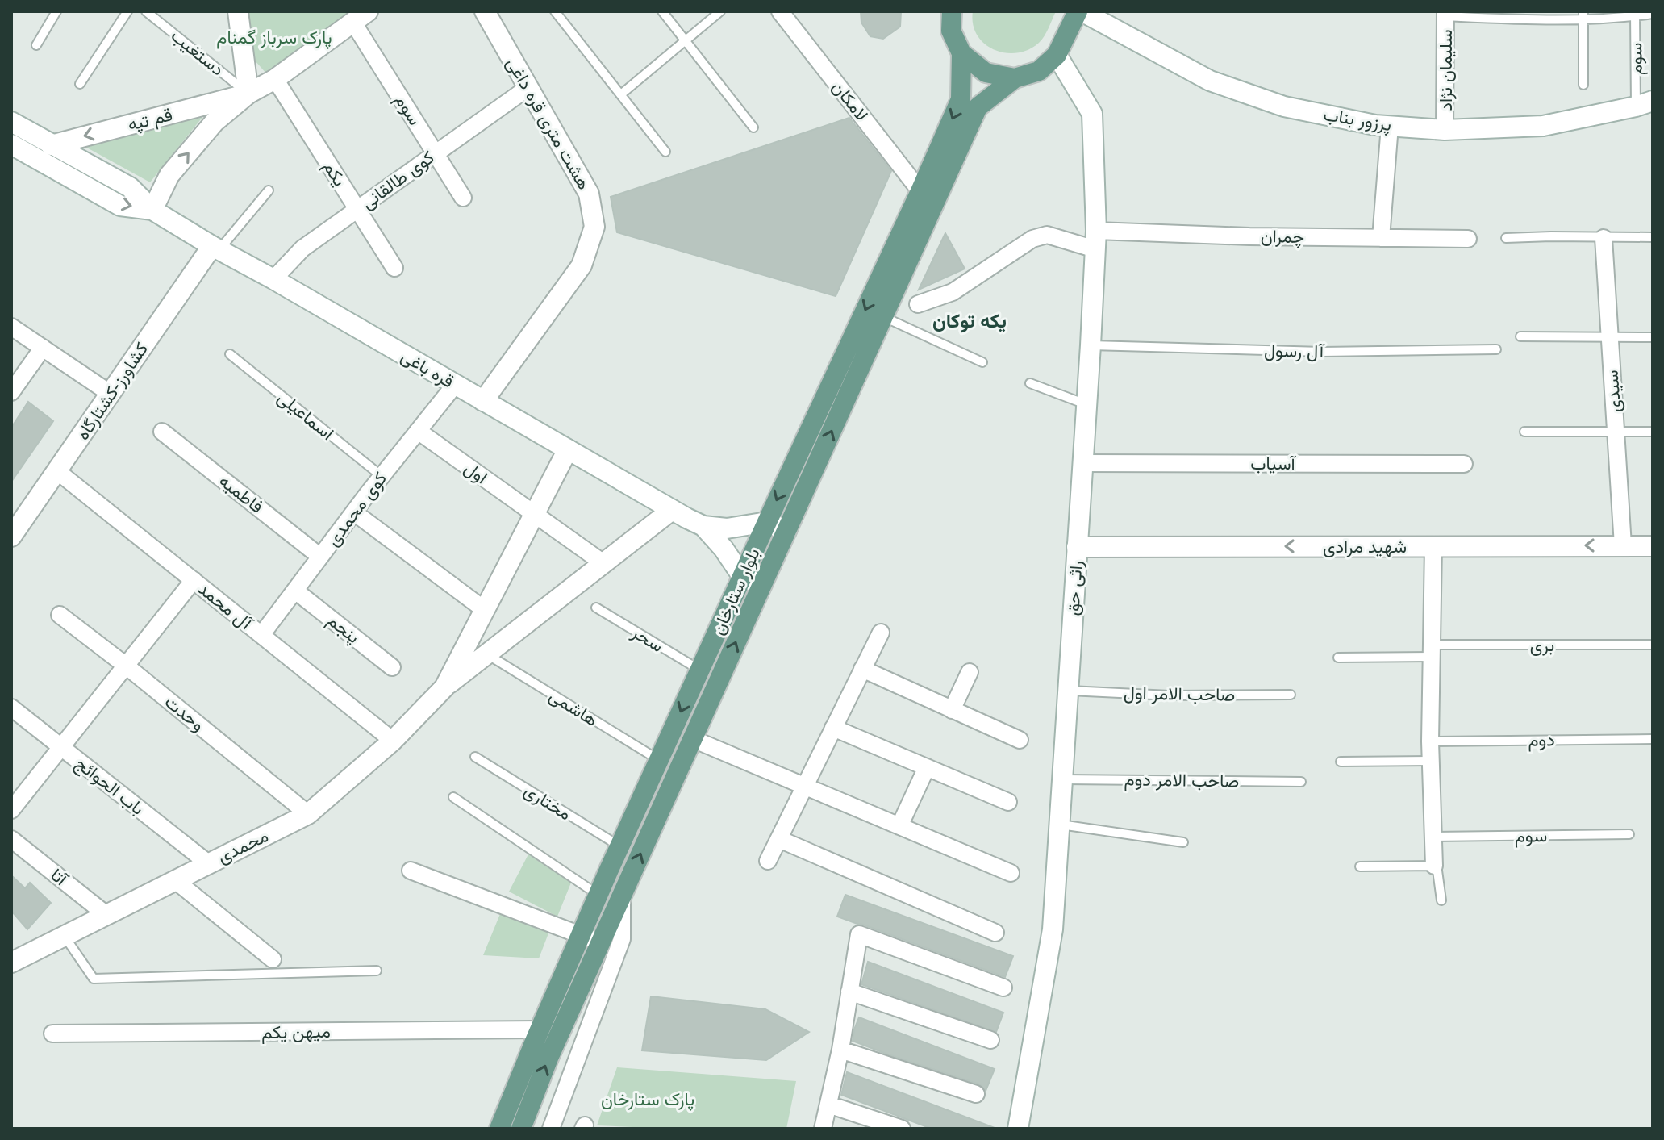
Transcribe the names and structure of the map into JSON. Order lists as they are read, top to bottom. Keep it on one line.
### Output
{"streets":{"main road":["بلوار ستارخان"],"street":["سوم","سلیمان نژاد","لامکان","قم تپه","پرزور بناب","هشت متری قره داغی","یکم","کوی طالقانی","چمران","قره باغی","کشاورز-کشتارگاه","سیدی","آسیاب","اول","فاطمیه","کوی محمدی","شهید مرادی","راثی حق","آل محمد","پنجم","وحدت","باب الحوائج","محمدی","آتا","میهن یکم"],"lane":["دستغیب","آل رسول","اسماعیلی","سحر","بری","صاحب الامر اول","هاشمی","دوم","صاحب الامر دوم","مختاری"]},"crossings":[["دستغیب","قم تپه"],["سوم","قم تپه"],["سوم","پرزور بناب"],["سوم","کوی طالقانی"],["سلیمان نژاد","پرزور بناب"],["لامکان","بلوار ستارخان"],["قم تپه","یکم"],["قم تپه","قره باغی"],["هشت متری قره داغی","کوی طالقانی"],["هشت متری قره داغی","قره باغی"],["یکم","کوی طالقانی"],["کوی طالقانی","قره باغی"],["چمران","راثی حق"],["آل رسول","راثی حق"],["قره باغی","کشاورز-کشتارگاه"],["قره باغی","کوی محمدی"],["قره باغی","بلوار ستارخان"],["قره باغی","محمدی"],["کشاورز-کشتارگاه","آل محمد"],["سیدی","شهید مرادی"],["اسماعیلی","کوی محمدی"],["آسیاب","راثی حق"],["اول","کوی محمدی"],["اول","محمدی"],["فاطمیه","کوی محمدی"],["کوی محمدی","آل محمد"],["کوی محمدی","پنجم"],["شهید مرادی","راثی حق"],["راثی حق","بلوار ستارخان"],["راثی حق","صاحب الامر اول"],["راثی حق","صاحب الامر دوم"],["بلوار ستارخان","سحر"],["بلوار ستارخان","هاشمی"],["بلوار ستارخان","مختاری"],["بلوار ستارخان","میهن یکم"],["آل محمد","محمدی"],["هاشمی","محمدی"],["وحدت","محمدی"],["باب الحوائج","محمدی"],["محمدی","آتا"]],"one_way":["شهید مرادی"],"districts":["یکه توکان"],"parks":["پارک سرباز گمنام","پارک ستارخان"]}
